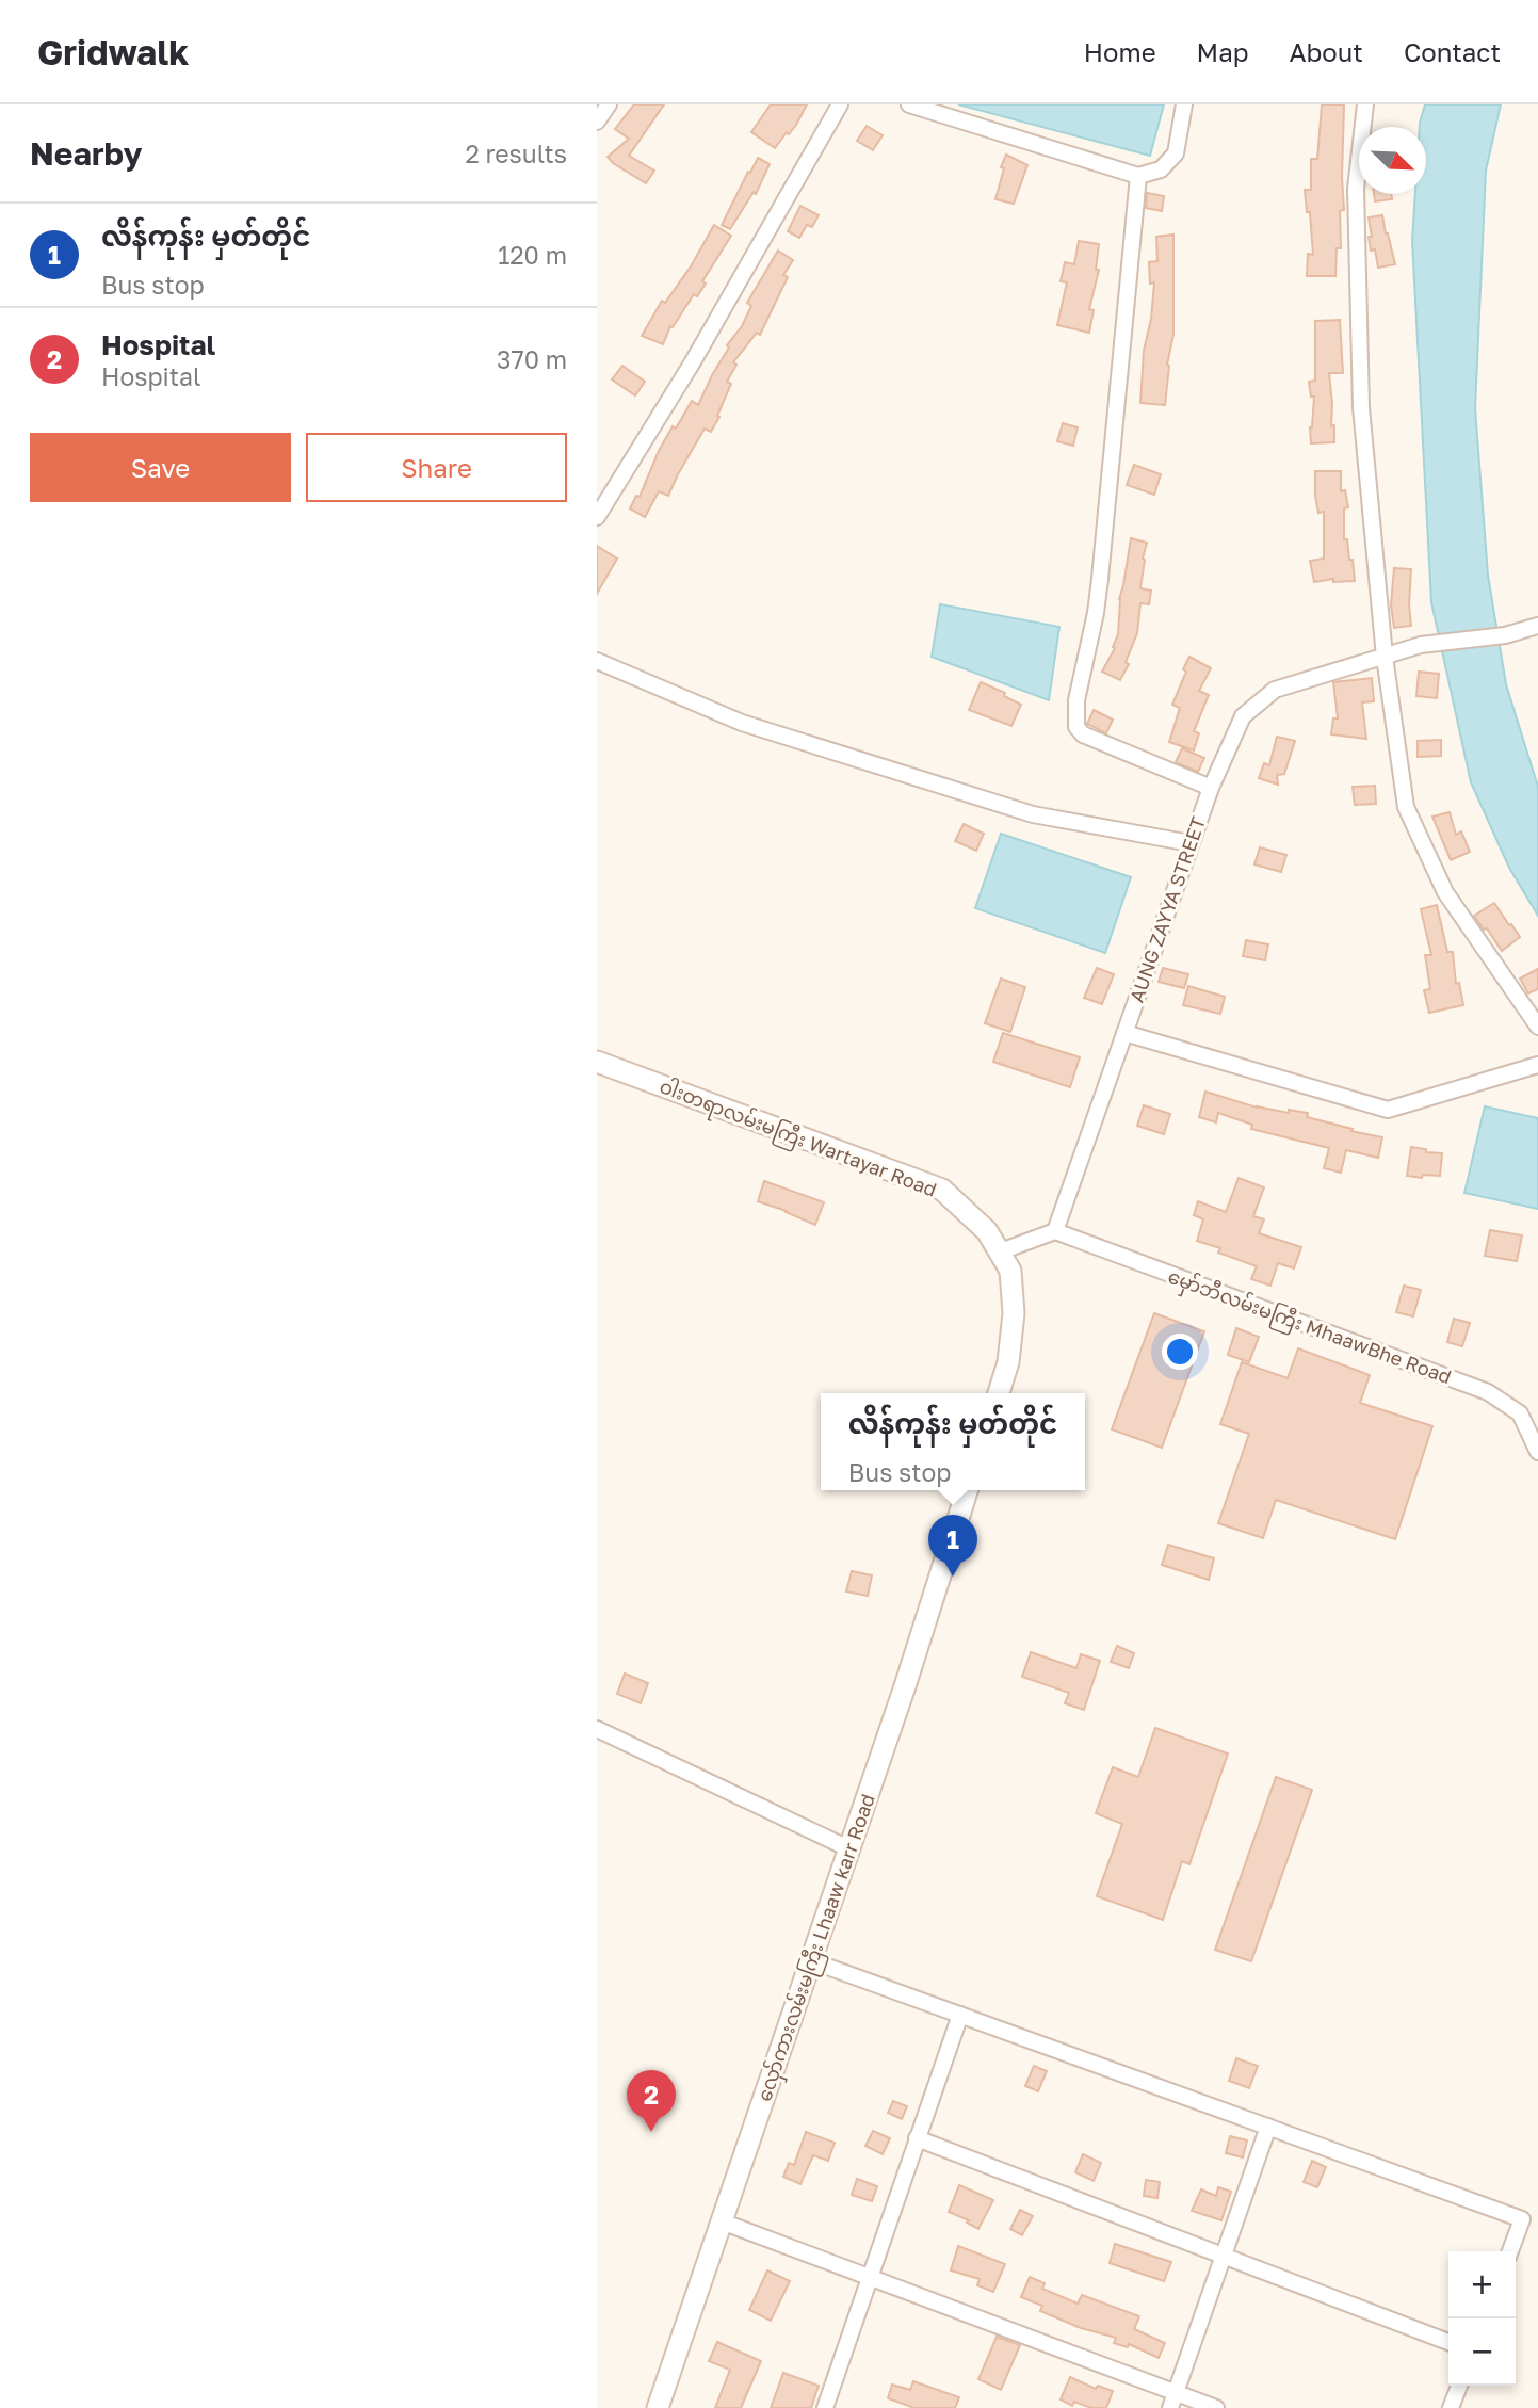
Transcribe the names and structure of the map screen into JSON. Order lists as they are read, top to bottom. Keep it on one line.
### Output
{"streets":{"street":["AUNG ZAYYA STREET","ဝါးတရာလမ်းမကြီး Wartayar Road","မှော်ဘီလမ်းမကြီး MhaawBhe Road","လှော်ကားလမ်းမကြီး Lhaaw karr Road"]},"crossings":[["AUNG ZAYYA STREET","မှော်ဘီလမ်းမကြီး MhaawBhe Road"]],"north":"bottom right","page":{"header":"Gridwalk","nav":["Home","Map","About","Contact"],"heading":["Nearby","2 results"],"list":[{"mark":"1","name":"လိန်ကုန်း မှတ်တိုင်","note":"Bus stop","value":"120 m"},{"mark":"2","name":"Hospital","note":"Hospital","value":"370 m"}],"buttons":["Save","Share"],"popup":["လိန်ကုန်း မှတ်တိုင်","Bus stop"],"pins":["1","2"],"map_buttons":["+","−"]}}
